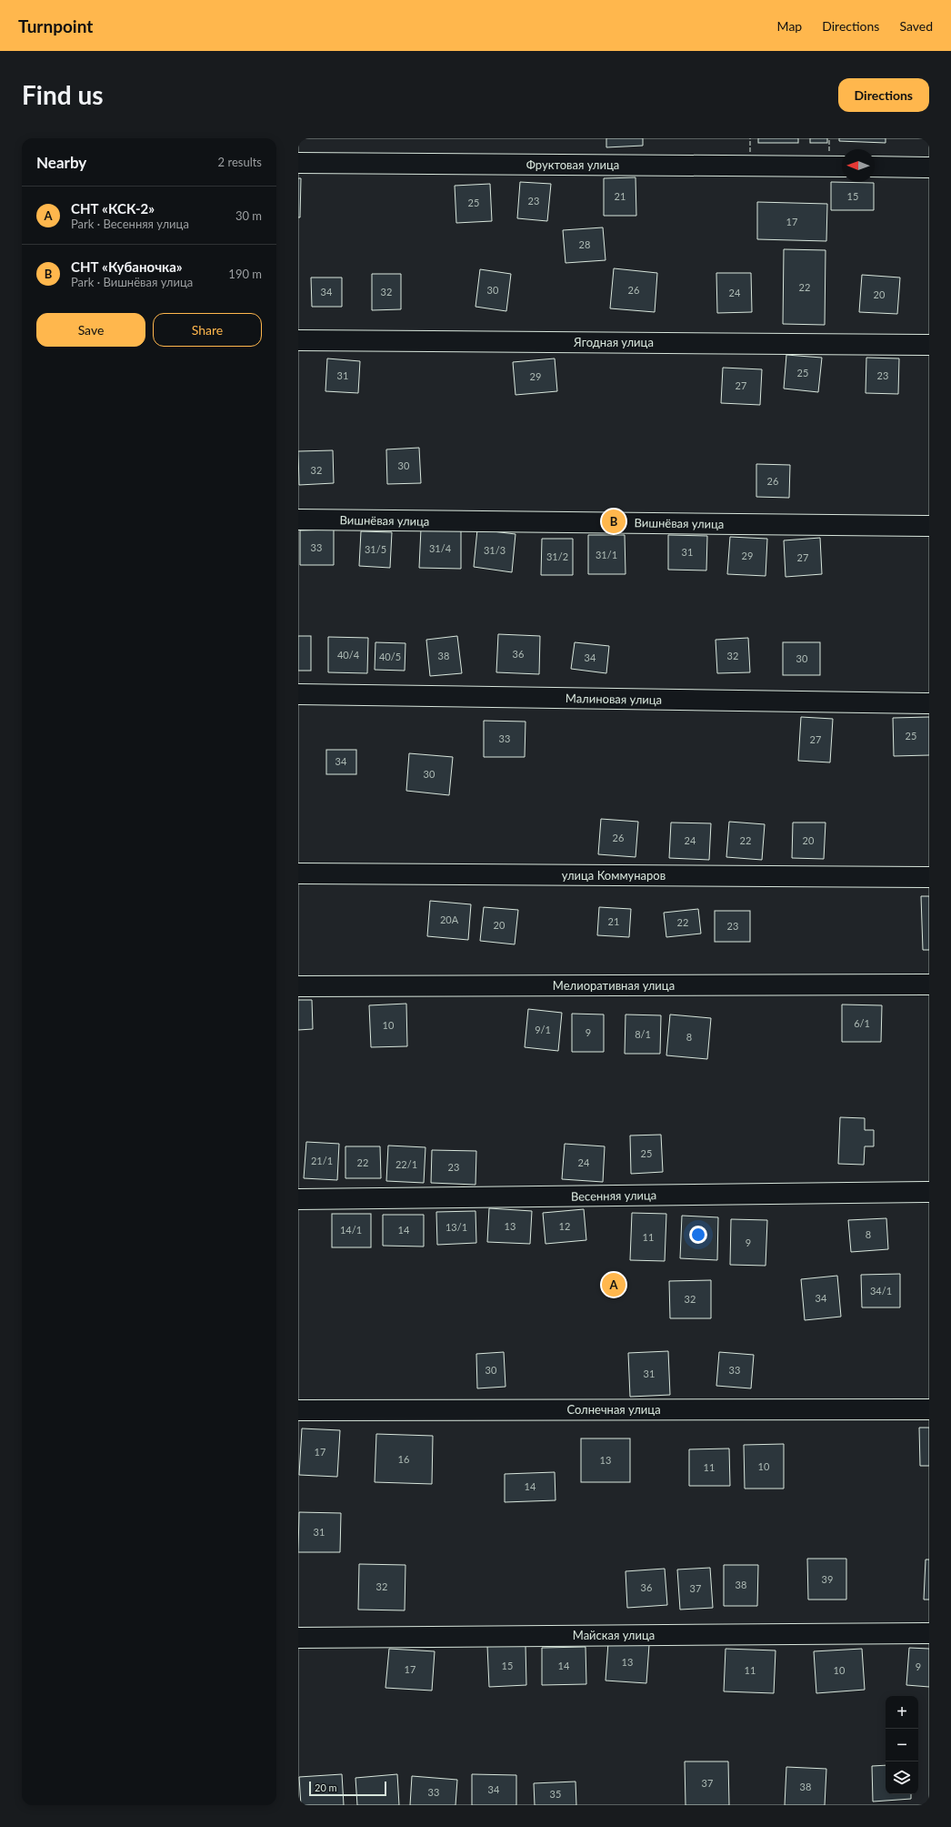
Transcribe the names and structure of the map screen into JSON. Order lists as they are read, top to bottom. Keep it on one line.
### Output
{"streets":{"street":["Фруктовая улица","Ягодная улица","Вишнёвая улица","Малиновая улица","улица Коммунаров","Мелиоративная улица","Весенняя улица","Солнечная улица","Майская улица"]},"house_numbers":["21","15","23","25","17","28","22","30","26","34","32","24","20","25","31","23","29","27","30","32","26","33","31/4","31/5","31/3","31","31/1","29","31/2","27","36","40/4","38","32","40/5","34","30","25","33","27","34","30","26","24","22","20","20А","21","22","20","23","6/1","10","9/1","9","8/1","8","25","21/1","22","24","22/1","23","13","12","13/1","14/1","14","8","11","9","34/1","34","32","30","33","31","17","16","13","10","11","14","31","39","38","32","36","37","13","15","14","9","17","11","10","37","38","34","33","35"],"scale_bar":"20 m","north":"left","page":{"header":"Turnpoint","nav":["Map","Directions","Saved"],"buttons":["Directions",["Save","Share"]],"title":"Find us","heading":["Nearby","2 results"],"list":[{"mark":"A","name":"СНТ «КСК-2»","note":"Park · Весенняя улица","value":"30 m"},{"mark":"B","name":"СНТ «Кубаночка»","note":"Park · Вишнёвая улица","value":"190 m"}],"pins":["B","A"],"map_buttons":["+","−"],"scale":"20 m"}}
